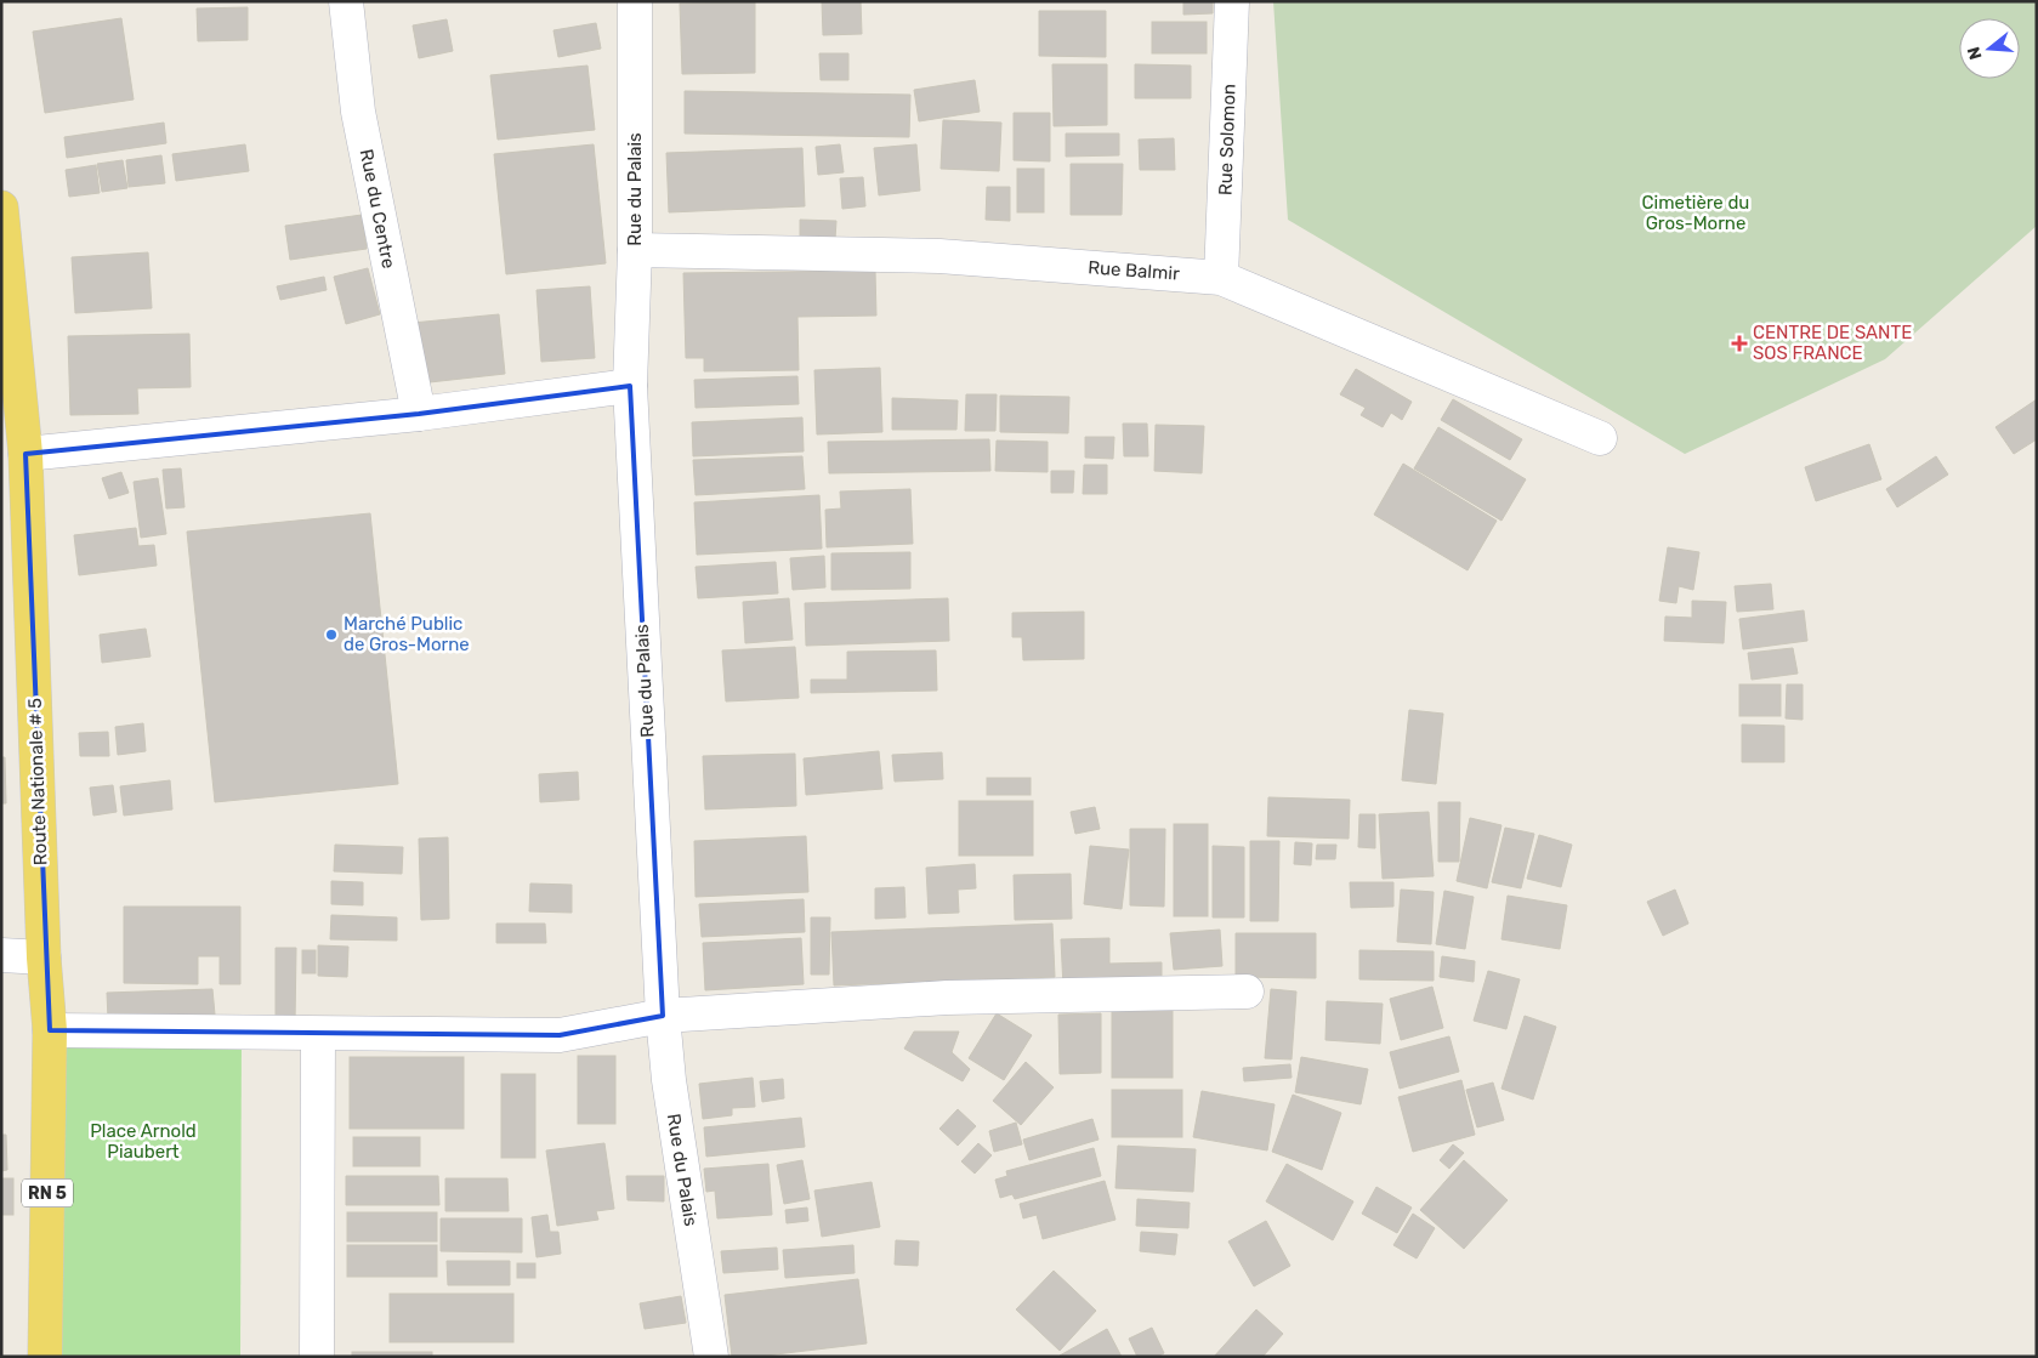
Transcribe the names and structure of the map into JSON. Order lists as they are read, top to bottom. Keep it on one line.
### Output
{"streets":{"main road":["Route Nationale # 5","RN 5"],"street":["Rue Solomon","Rue du Palais","Rue du Centre","Rue Balmir"]},"crossings":[["Rue Solomon","Rue Balmir"],["Rue du Palais","Rue Balmir"]],"parks":["Cimetière du Gros-Morne","Place Arnold Piaubert"],"places":{"health":["CENTRE DE SANTE SOS FRANCE"],"other":["Marché Public de Gros-Morne"]},"north":"left"}
